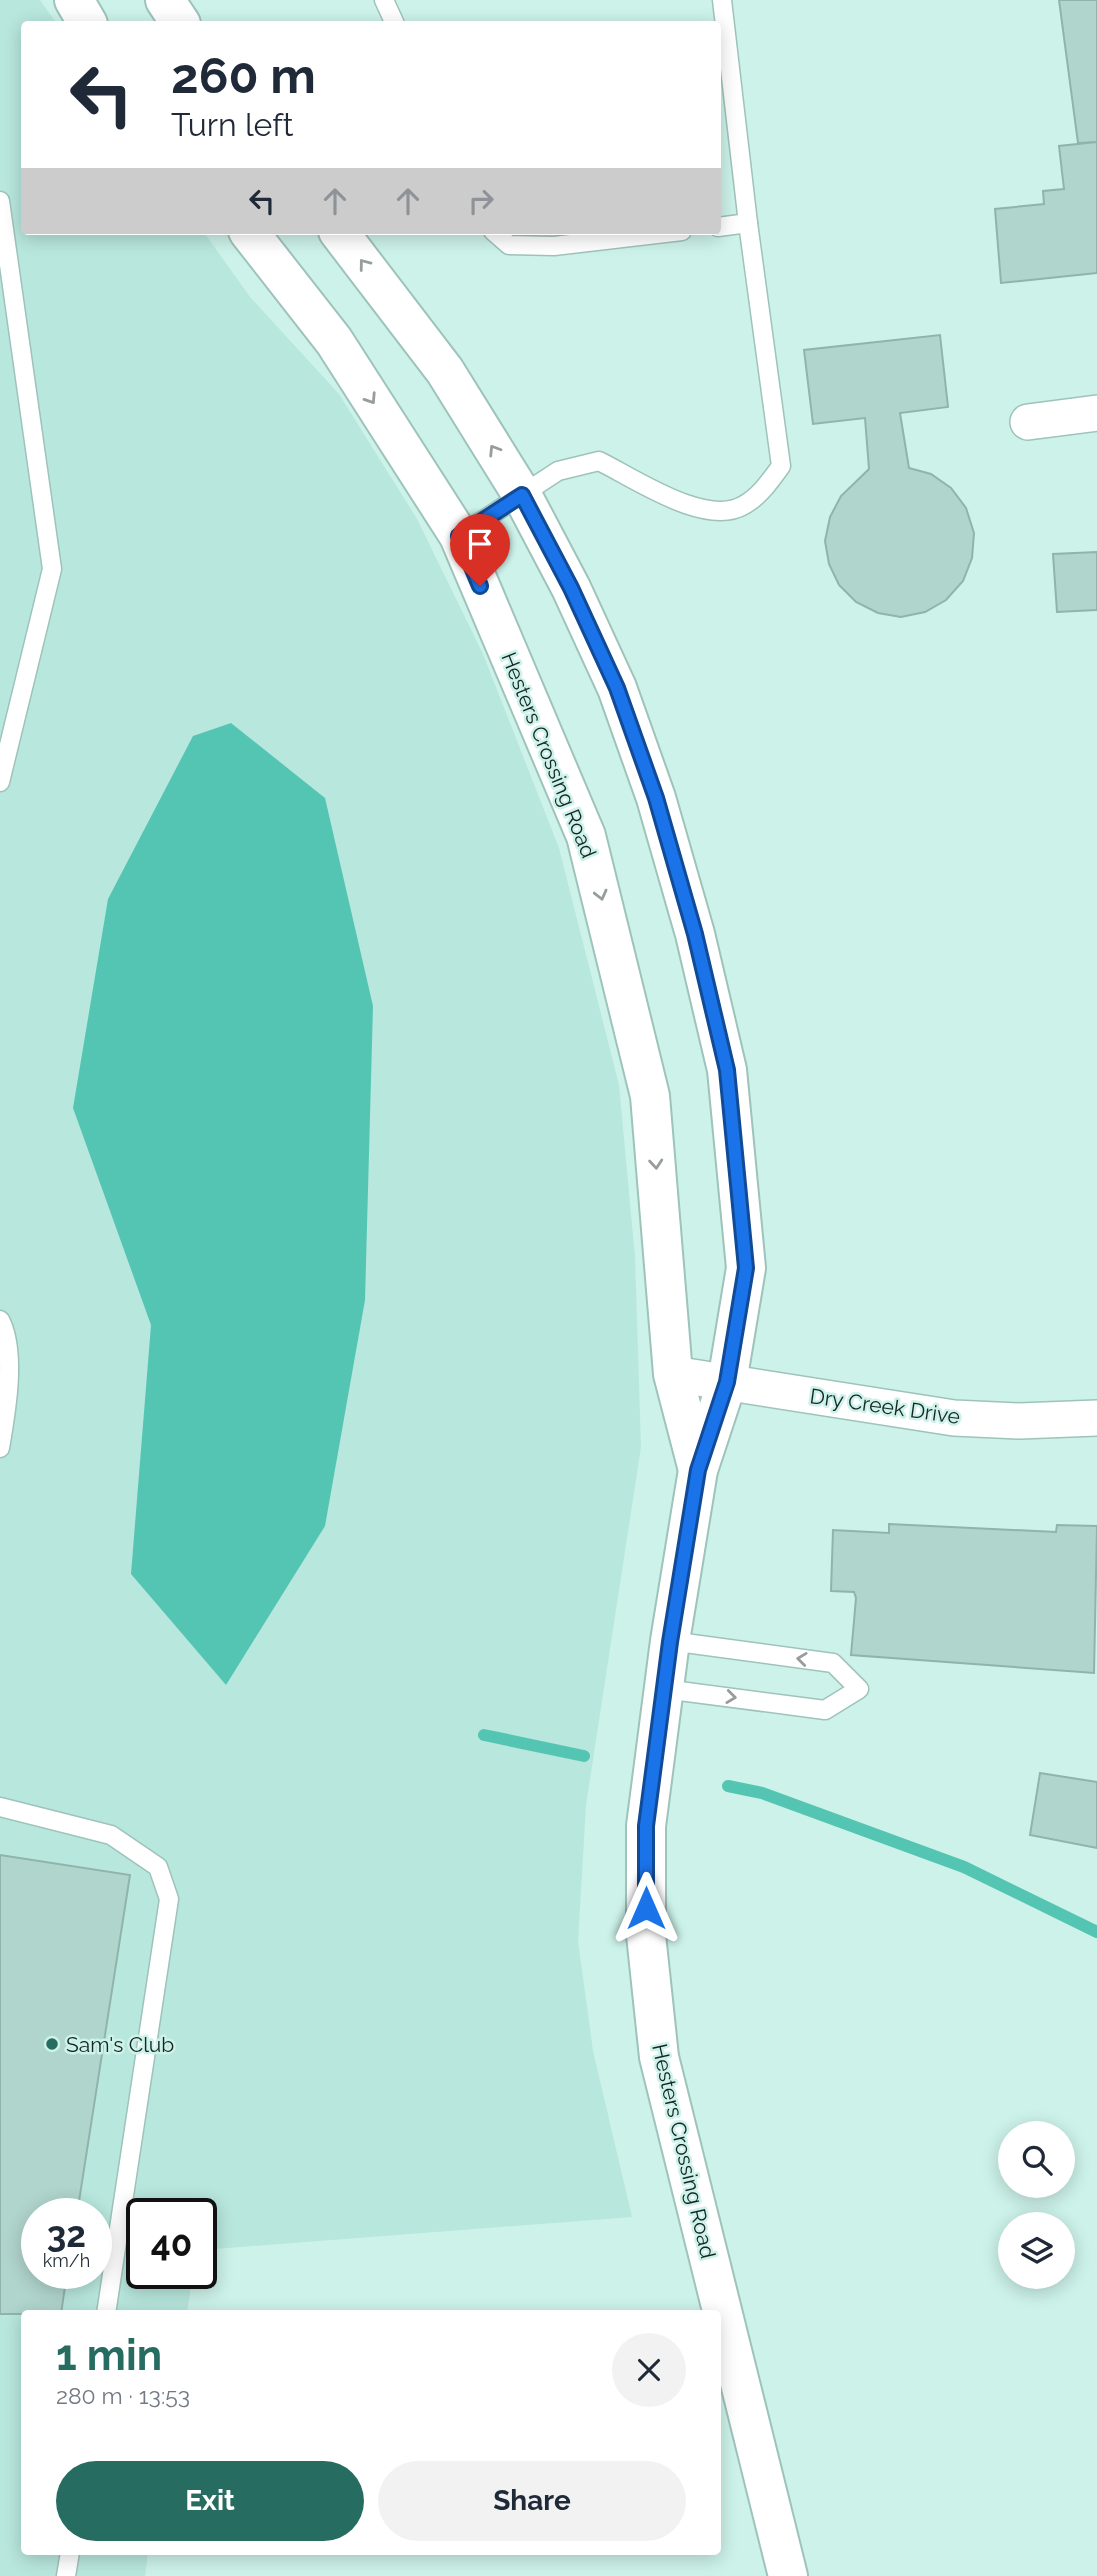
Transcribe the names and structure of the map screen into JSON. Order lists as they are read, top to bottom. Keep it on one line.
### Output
{"streets":{"street":["Hesters Crossing Road","Dry Creek Drive"]},"crossings":[["Hesters Crossing Road","Dry Creek Drive"]],"places":["Sam's Club"],"page":{"turn":["260 m","Turn left"],"speed":"32 km/h","limit":"40","heading":["1 min","280 m · 13:53"],"buttons":["Exit","Share"]}}
